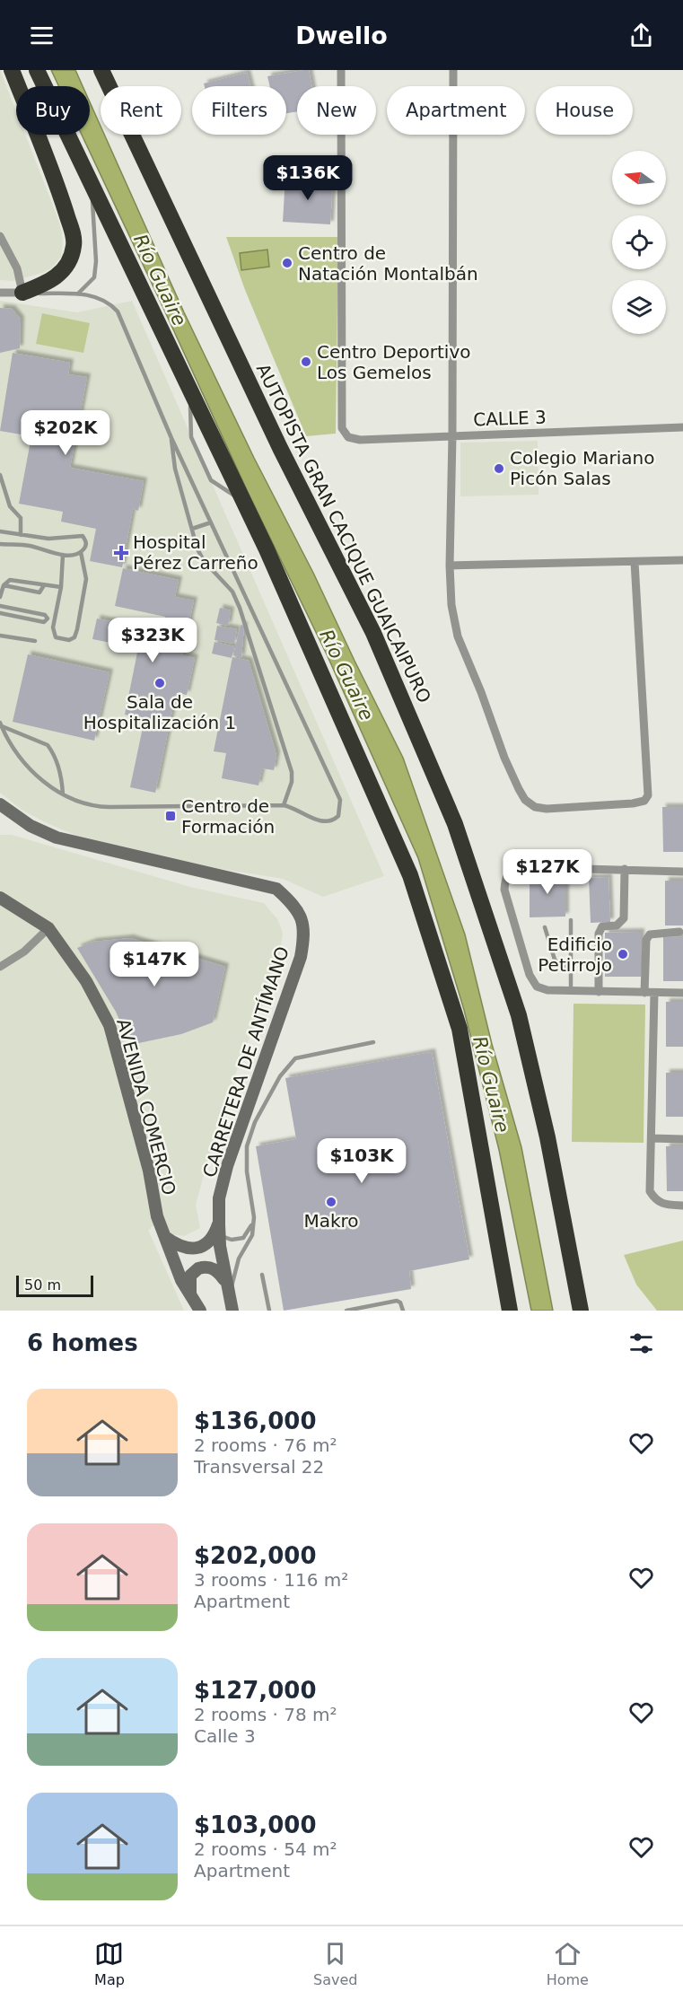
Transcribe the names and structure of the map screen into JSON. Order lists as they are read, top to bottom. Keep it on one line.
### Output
{"streets":{"highway":["AUTOPISTA GRAN CACIQUE GUAICAIPURO"],"main road":["CARRETERA DE ANTÍMANO","AVENIDA COMERCIO"],"street":["CALLE 3"]},"water":["Río Guaire"],"places":{"other":["Centro de Natación Montalbán","Centro Deportivo Los Gemelos","Colegio Mariano Picón Salas","Sala de Hospitalización 1","Edificio Petirrojo","Makro"],"health":["Hospital Pérez Carreño"],"transit":["Centro de Formación"]},"scale_bar":"50 m","north":"left","page":{"header":"Dwello","chip":["Buy","Rent","Filters","New","Apartment","House"],"price":["$136K","$202K","$323K","$127K","$147K","$103K"],"scale":"50 m","heading":"6 homes","list":[{"name":"$136,000","note":"2 rooms · 76 m² · Transversal 22"},{"name":"$202,000","note":"3 rooms · 116 m² · Apartment"},{"name":"$127,000","note":"2 rooms · 78 m² · Calle 3"},{"name":"$103,000","note":"2 rooms · 54 m² · Apartment"}],"tabs":["Map","Saved","Home"]}}
